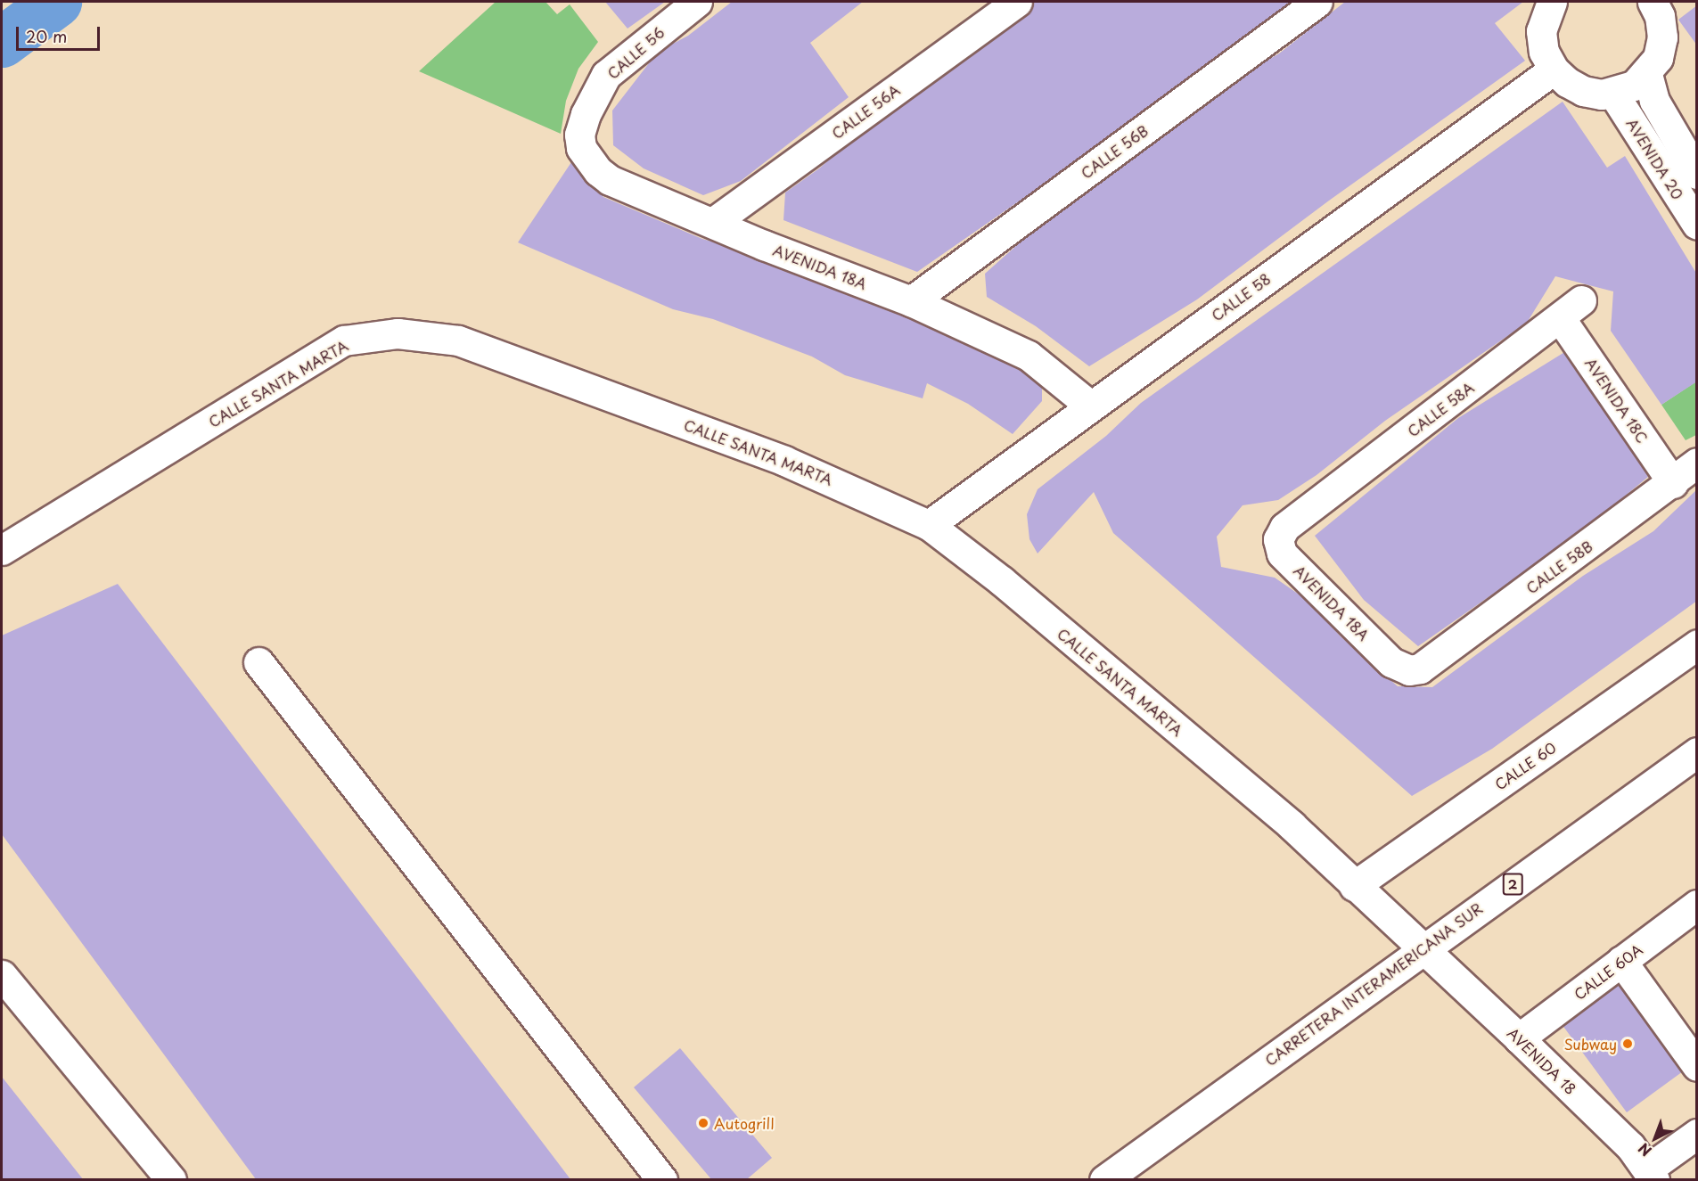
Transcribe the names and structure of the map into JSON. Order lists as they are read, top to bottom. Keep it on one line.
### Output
{"streets":{"main road":["CALLE 56","CALLE 56A","CALLE 56B","AVENIDA 20","AVENIDA 18A","CALLE 58","CALLE SANTA MARTA","AVENIDA 18C","CALLE 58A","CALLE 58B","CALLE 60","2","CALLE 60A","CARRETERA INTERAMERICANA SUR","AVENIDA 18"]},"crossings":[["CALLE 56","AVENIDA 18A"],["CALLE 56A","AVENIDA 18A"],["CALLE 56B","AVENIDA 18A"],["AVENIDA 18A","CALLE 58"],["AVENIDA 18A","CALLE 58A"],["AVENIDA 18A","CALLE 58B"],["CALLE 58","CALLE SANTA MARTA"],["CALLE SANTA MARTA","CALLE 60"],["CALLE SANTA MARTA","CARRETERA INTERAMERICANA SUR"],["CALLE SANTA MARTA","AVENIDA 18"],["AVENIDA 18C","CALLE 58A"],["AVENIDA 18C","CALLE 58B"],["CALLE 60A","AVENIDA 18"],["CARRETERA INTERAMERICANA SUR","AVENIDA 18"]],"places":["Subway","Autogrill"],"scale_bar":"20 m","north":"bottom left"}
